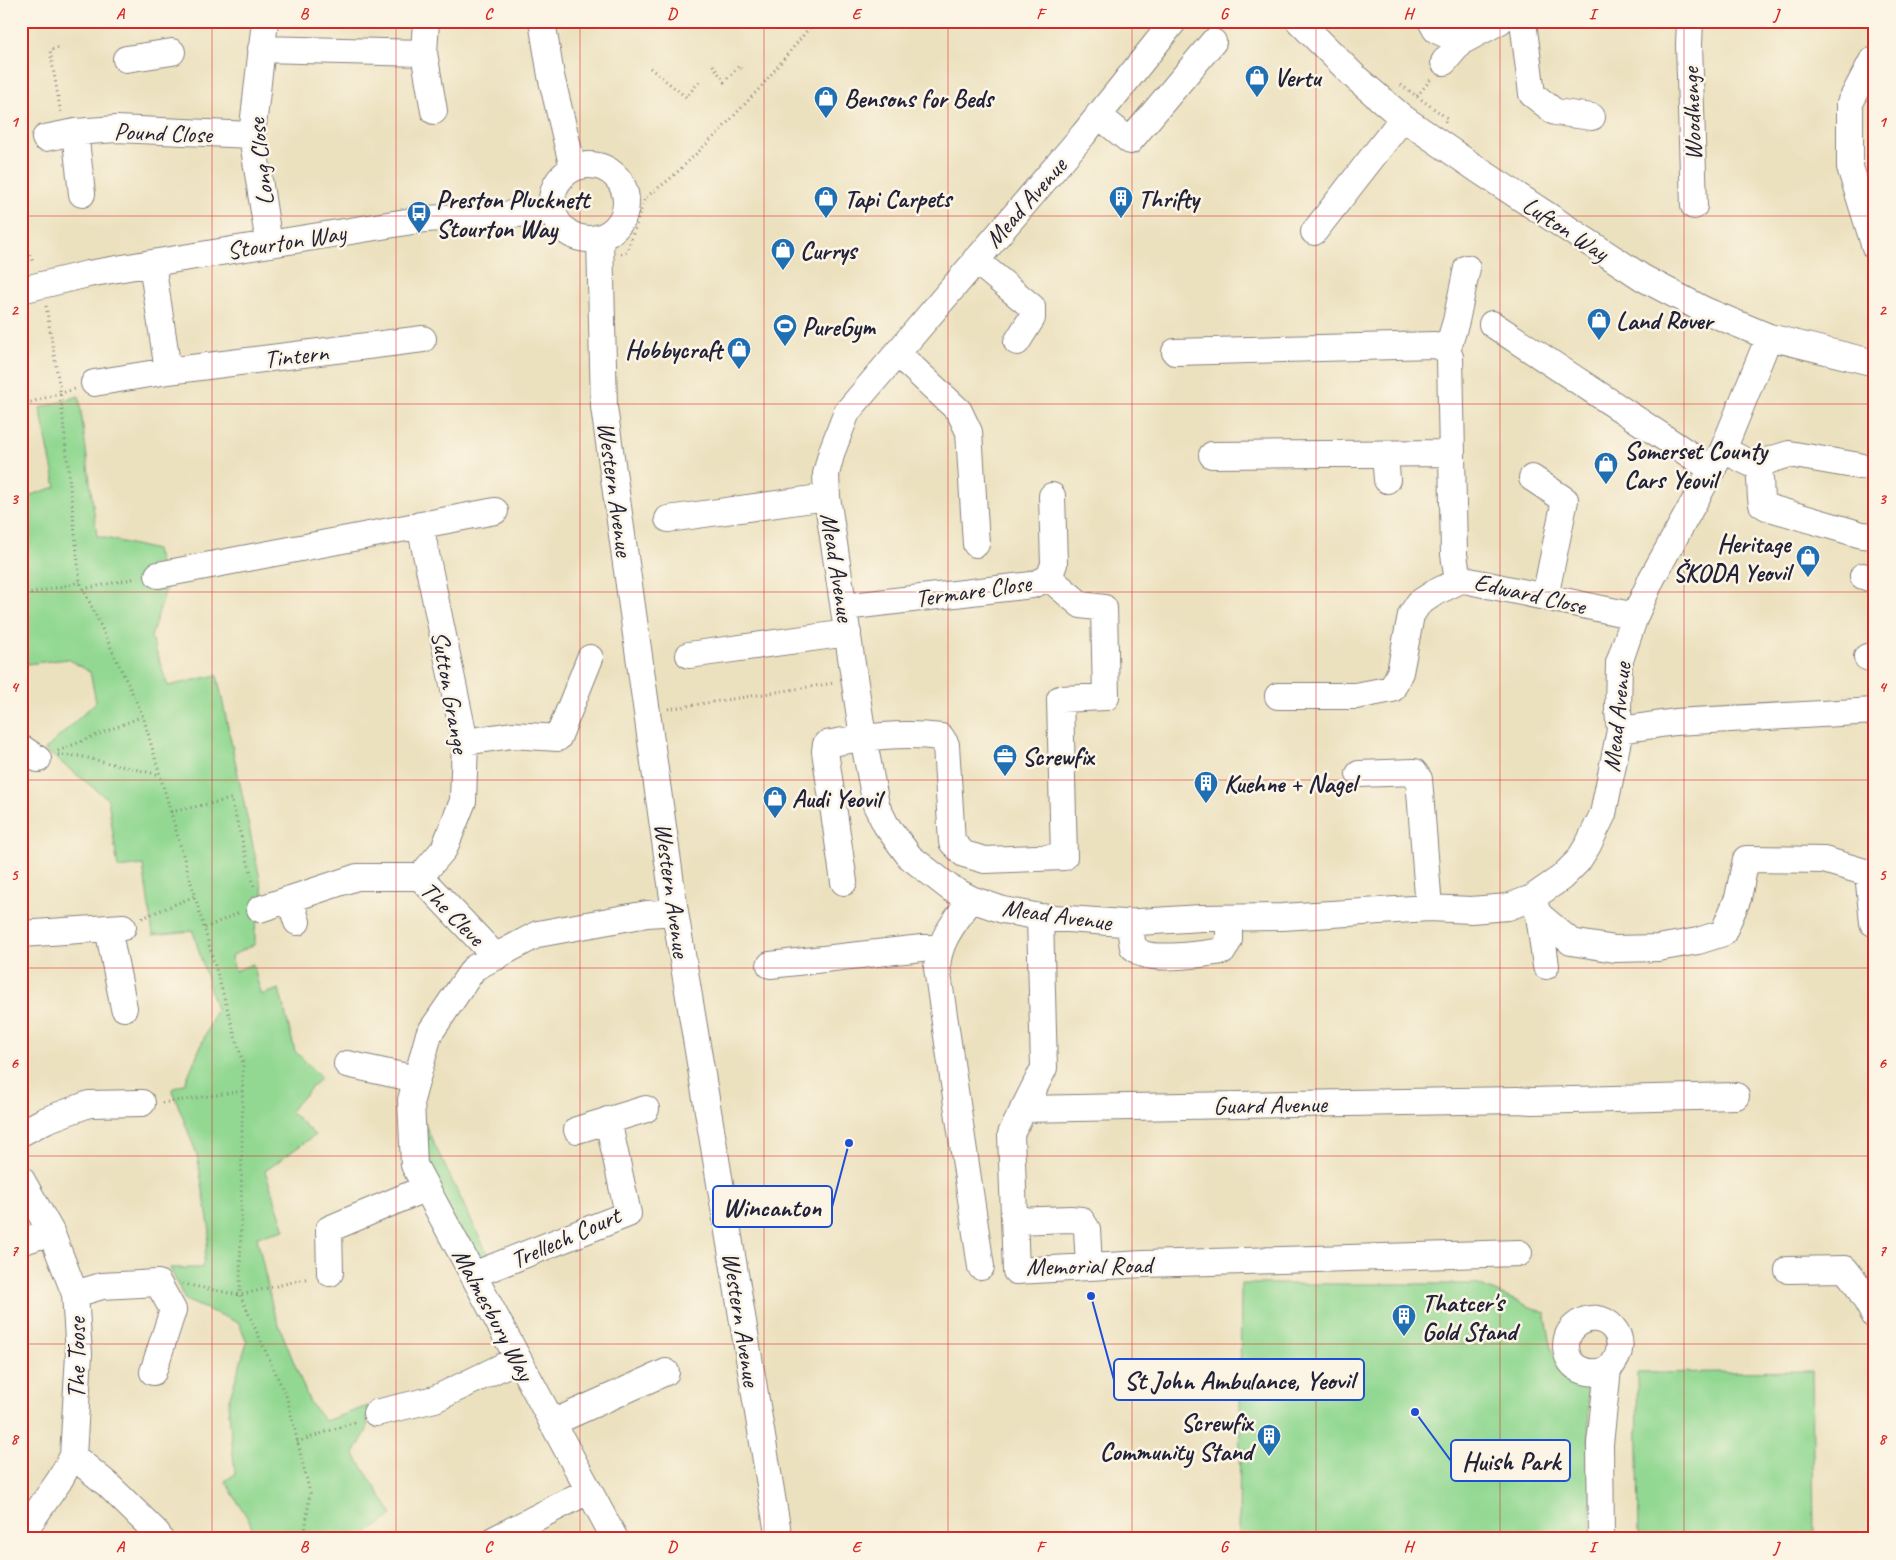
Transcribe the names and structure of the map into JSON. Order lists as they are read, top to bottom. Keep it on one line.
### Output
{"streets":{"street":["Woodhenge","Pound Close","Long Close","Mead Avenue","Lufton Way","Stourton Way","Tintern","Western Avenue","Termare Close","Edward Close","Sutton Grange","The Cleve","Guard Avenue","Trellech Court","Memorial Road","Malmesbury Way","The Toose"]},"crossings":[["Pound Close","Long Close"],["Long Close","Stourton Way"],["Mead Avenue","Lufton Way"],["Mead Avenue","Termare Close"],["Mead Avenue","Edward Close"],["Mead Avenue","Memorial Road"],["Stourton Way","Western Avenue"],["Western Avenue","Malmesbury Way"],["Sutton Grange","The Cleve"],["The Cleve","Malmesbury Way"],["Guard Avenue","Memorial Road"],["Trellech Court","Malmesbury Way"]],"places":{"shop":["Vertu","Bensons for Beds","Tapi Carpets","Currys","Land Rover","Hobbycraft","Somerset County Cars Yeovil","Heritage ŠKODA Yeovil","Audi Yeovil"],"building":["Thrifty","Kuehne + Nagel","Thatcer's Gold Stand","Screwfix Community Stand"],"bus stop":["Preston Plucknett Stourton Way"],"sports":["PureGym"],"office":["Screwfix"],"other":["Wincanton","St John Ambulance, Yeovil","Huish Park"]},"grid":{"columns":["A","B","C","D","E","F","G","H","I","J"],"rows":["1","2","3","4","5","6","7","8"]}}
